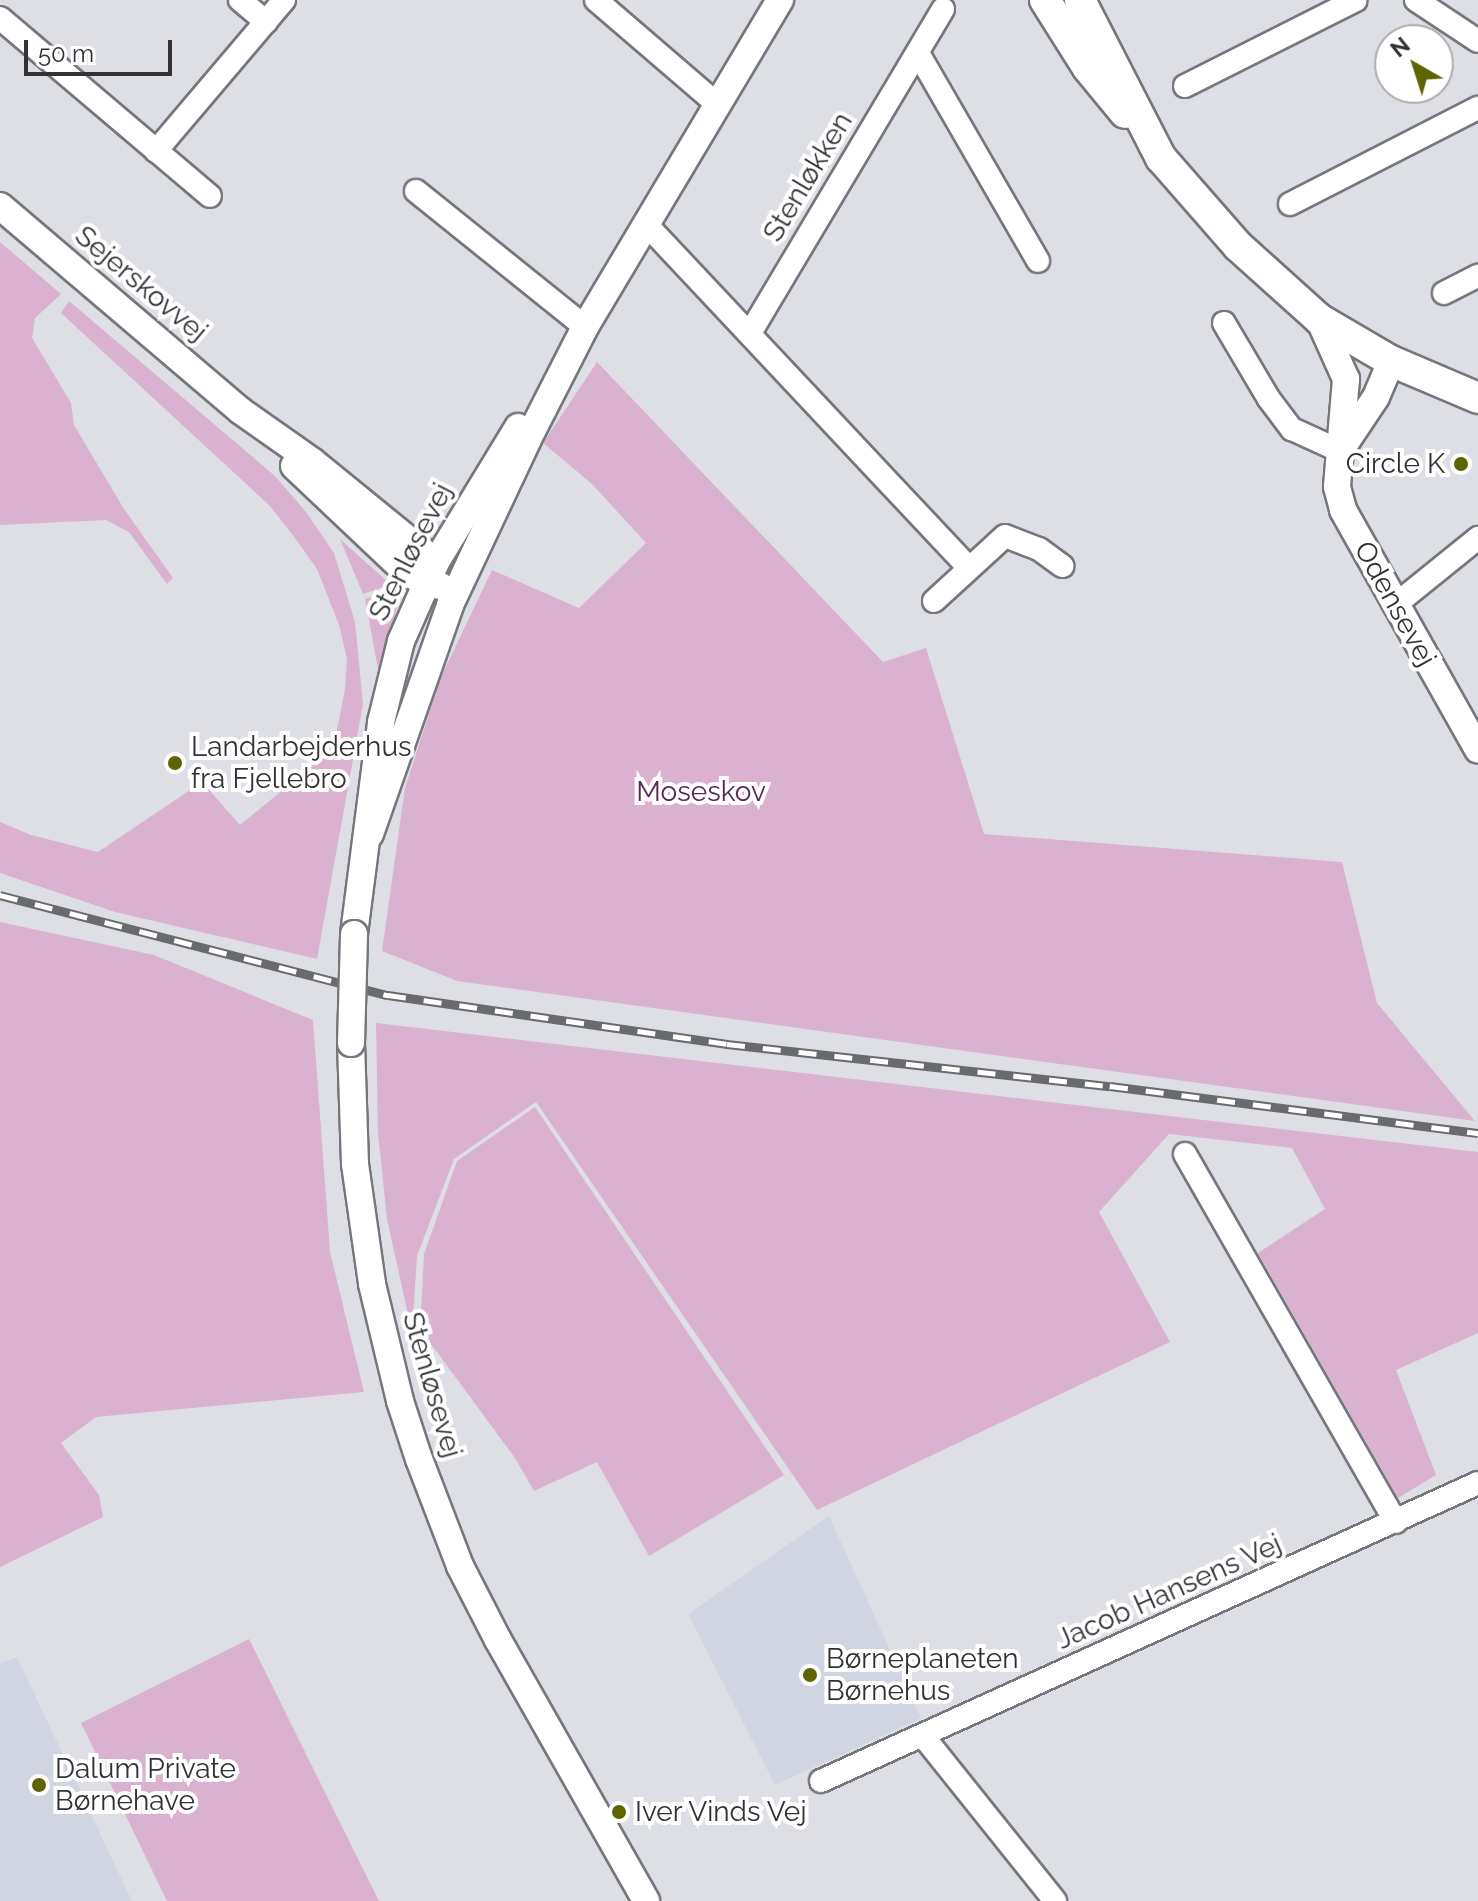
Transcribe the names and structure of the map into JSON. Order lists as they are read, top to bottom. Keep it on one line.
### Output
{"streets":{"street":["Stenløkken","Sejerskovvej","Stenløsevej","Odensevej","Jacob Hansens Vej"]},"crossings":[["Sejerskovvej","Stenløsevej"]],"parks":["Moseskov"],"places":["Circle K","Landarbejderhus fra Fjellebro","Børneplaneten Børnehus","Dalum Private Børnehave","Iver Vinds Vej"],"scale_bar":"50 m","north":"top left"}
